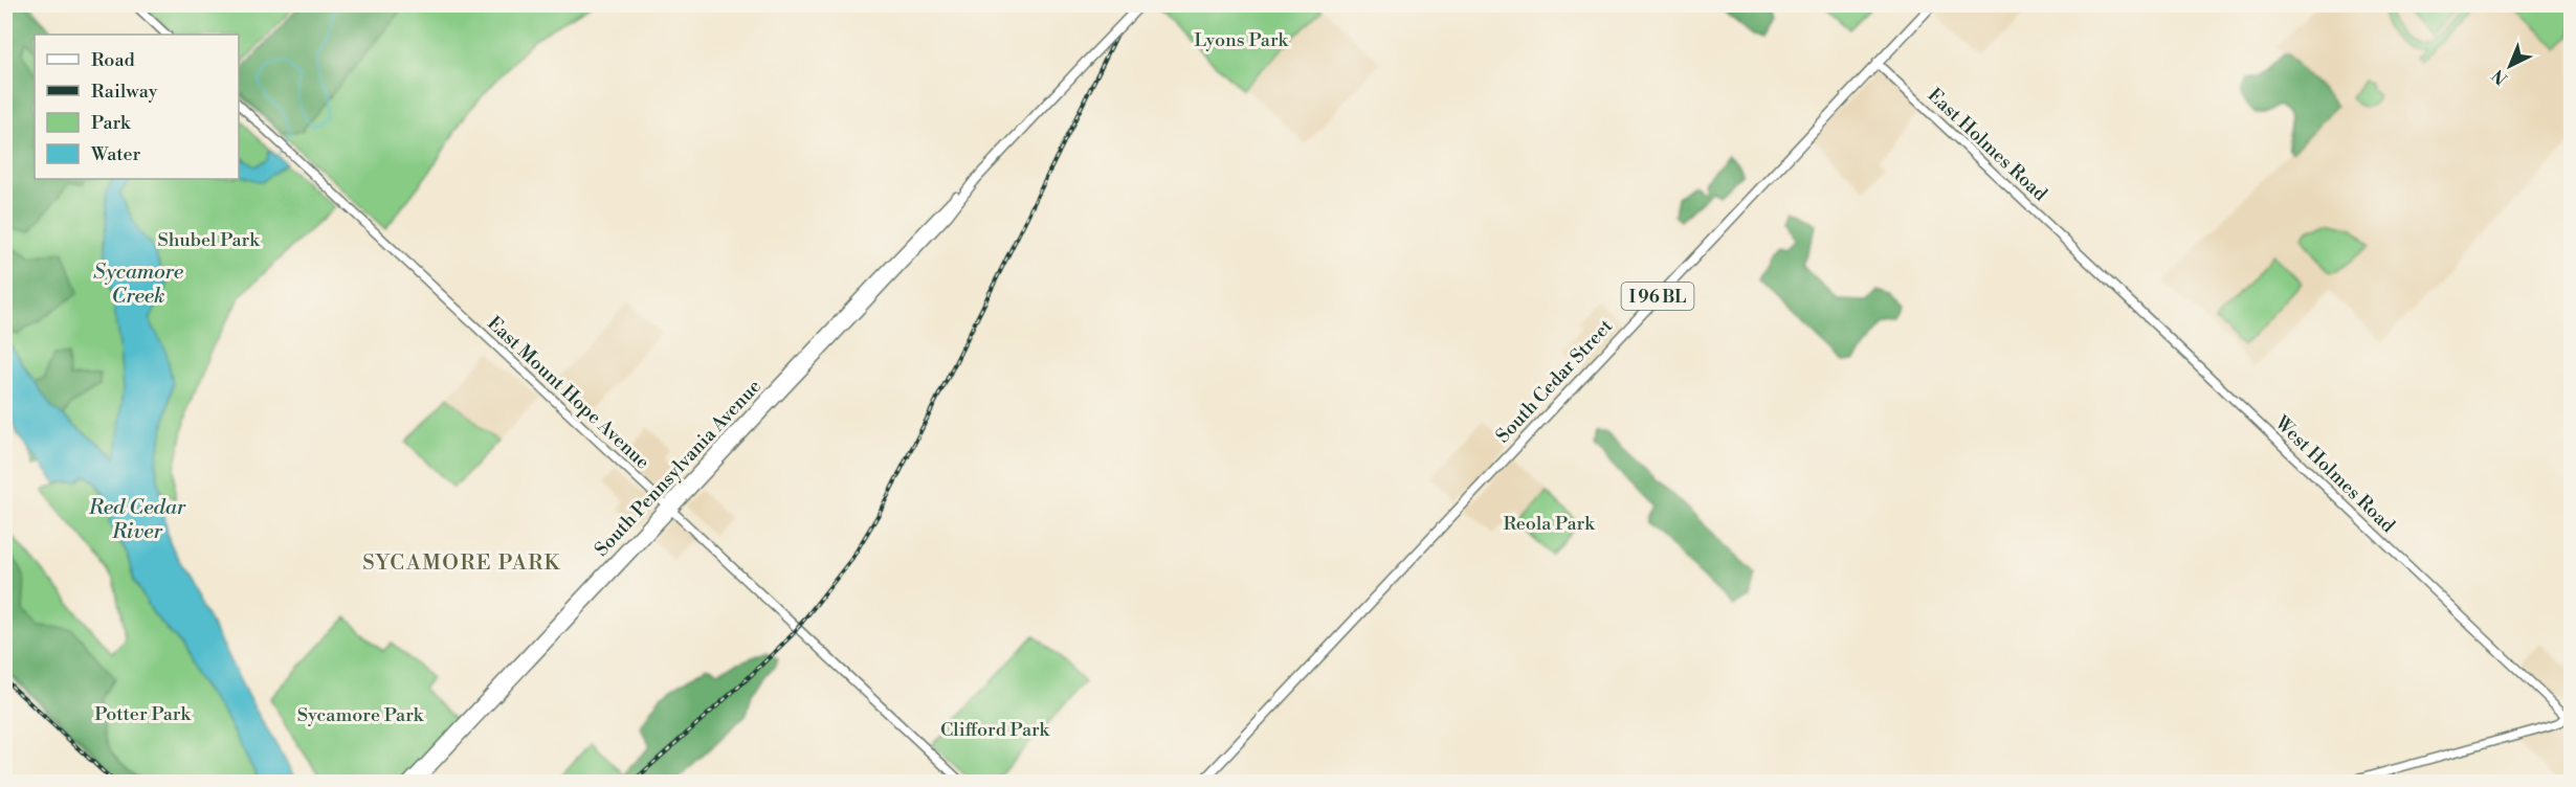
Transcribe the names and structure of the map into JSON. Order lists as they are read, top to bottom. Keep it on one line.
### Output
{"streets":{"main road":["I 96 BL","South Cedar Street","South Pennsylvania Avenue"],"street":["East Holmes Road","East Mount Hope Avenue","West Holmes Road"]},"crossings":[["East Holmes Road","South Cedar Street"],["East Holmes Road","West Holmes Road"],["East Mount Hope Avenue","South Pennsylvania Avenue"]],"districts":["SYCAMORE PARK"],"water":["Sycamore Creek","Red Cedar River"],"parks":["Lyons Park","Shubel Park","Reola Park","Potter Park","Sycamore Park","Clifford Park"],"legend":["Road","Railway","Park","Water"],"north":"bottom left"}
